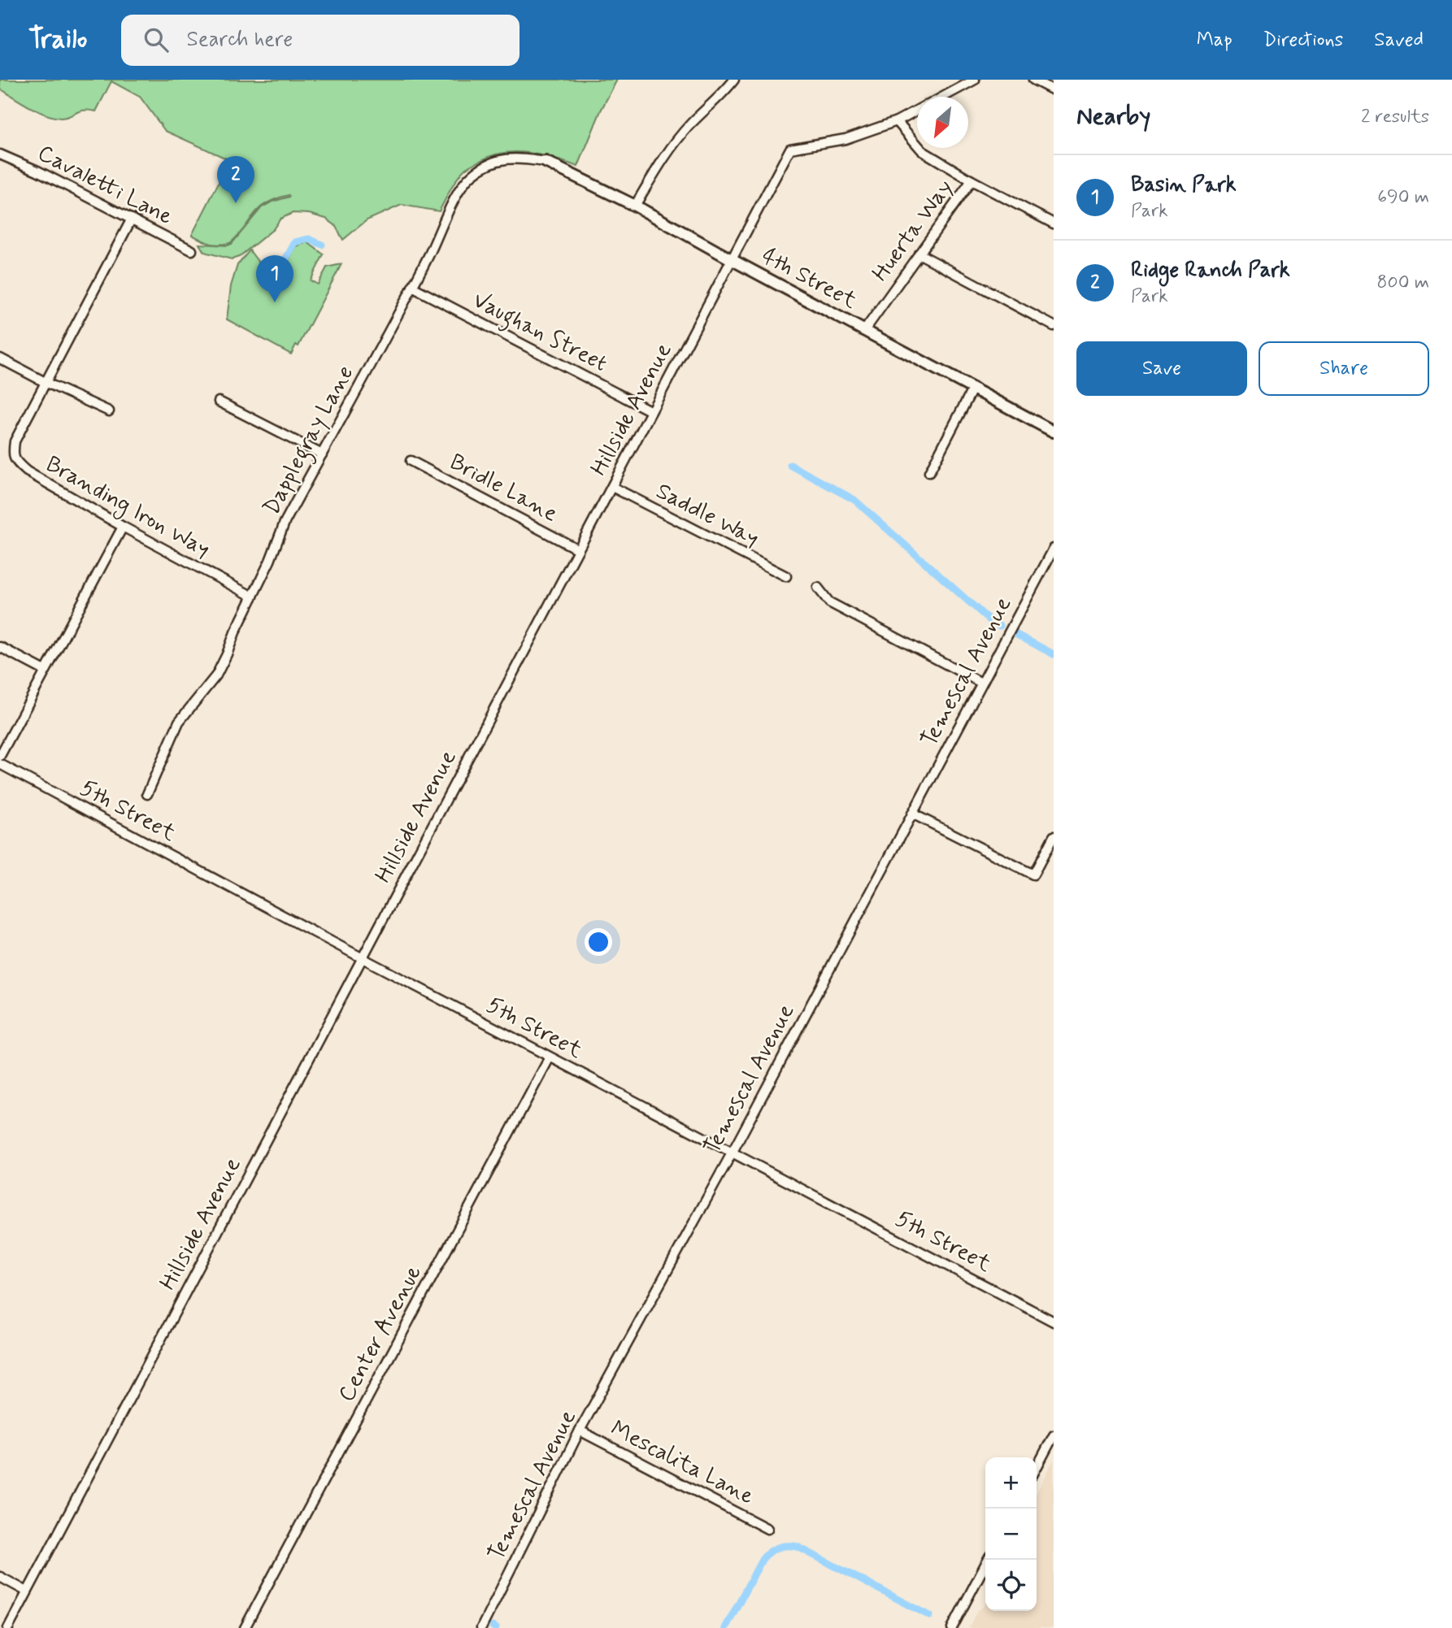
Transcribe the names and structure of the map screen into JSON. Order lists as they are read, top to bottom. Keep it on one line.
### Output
{"streets":{"street":["Cavaletti Lane","Huerta Way","4th Street","Vaughan Street","Hillside Avenue","Dapplegray Lane","Bridle Lane","Branding Iron Way","Saddle Way","Temescal Avenue","5th Street","Center Avenue","Mescalita Lane"]},"crossings":[["Cavaletti Lane","Branding Iron Way"],["Huerta Way","4th Street"],["4th Street","Hillside Avenue"],["4th Street","Dapplegray Lane"],["Vaughan Street","Hillside Avenue"],["Vaughan Street","Dapplegray Lane"],["Hillside Avenue","Bridle Lane"],["Hillside Avenue","Saddle Way"],["Hillside Avenue","5th Street"],["Dapplegray Lane","Branding Iron Way"],["Temescal Avenue","5th Street"],["Temescal Avenue","Mescalita Lane"],["5th Street","Center Avenue"]],"north":"bottom left","page":{"header":"Trailo","search":"Search here","nav":["Map","Directions","Saved"],"heading":["Nearby","2 results"],"list":[{"mark":"1","name":"Basin Park","note":"Park","value":"690 m"},{"mark":"2","name":"Ridge Ranch Park","note":"Park","value":"800 m"}],"pins":["2","1"],"buttons":["Save","Share"],"map_buttons":["+","−"]}}
